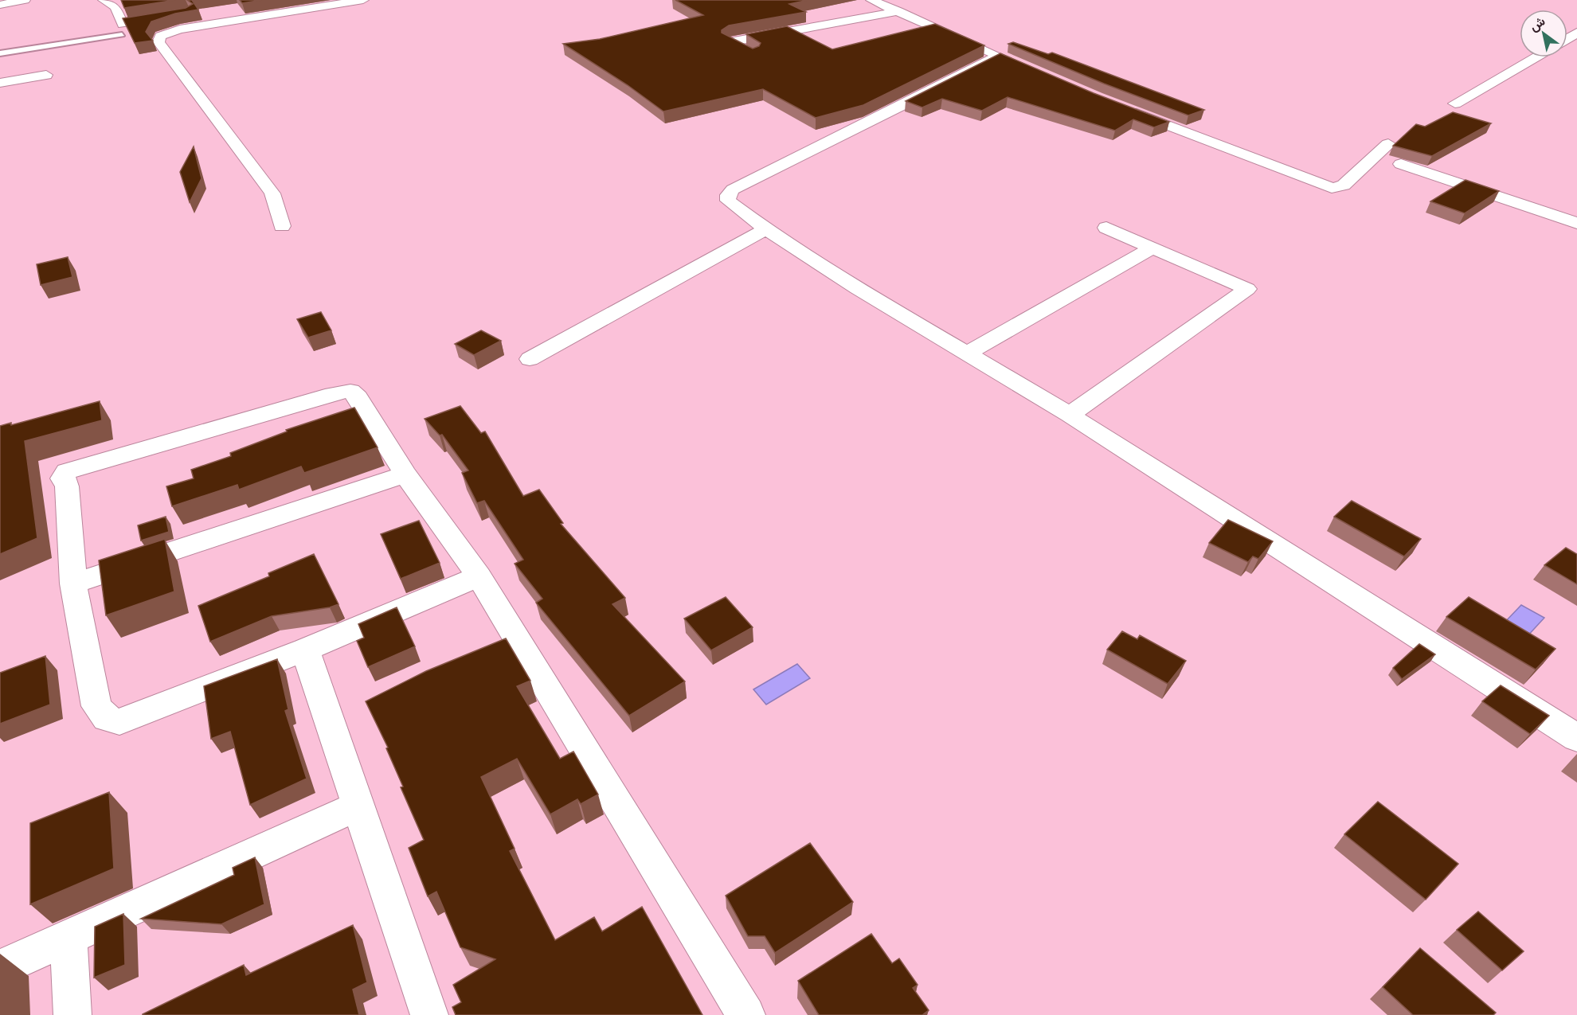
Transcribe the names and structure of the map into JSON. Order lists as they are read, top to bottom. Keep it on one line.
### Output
{"north":"top left"}
